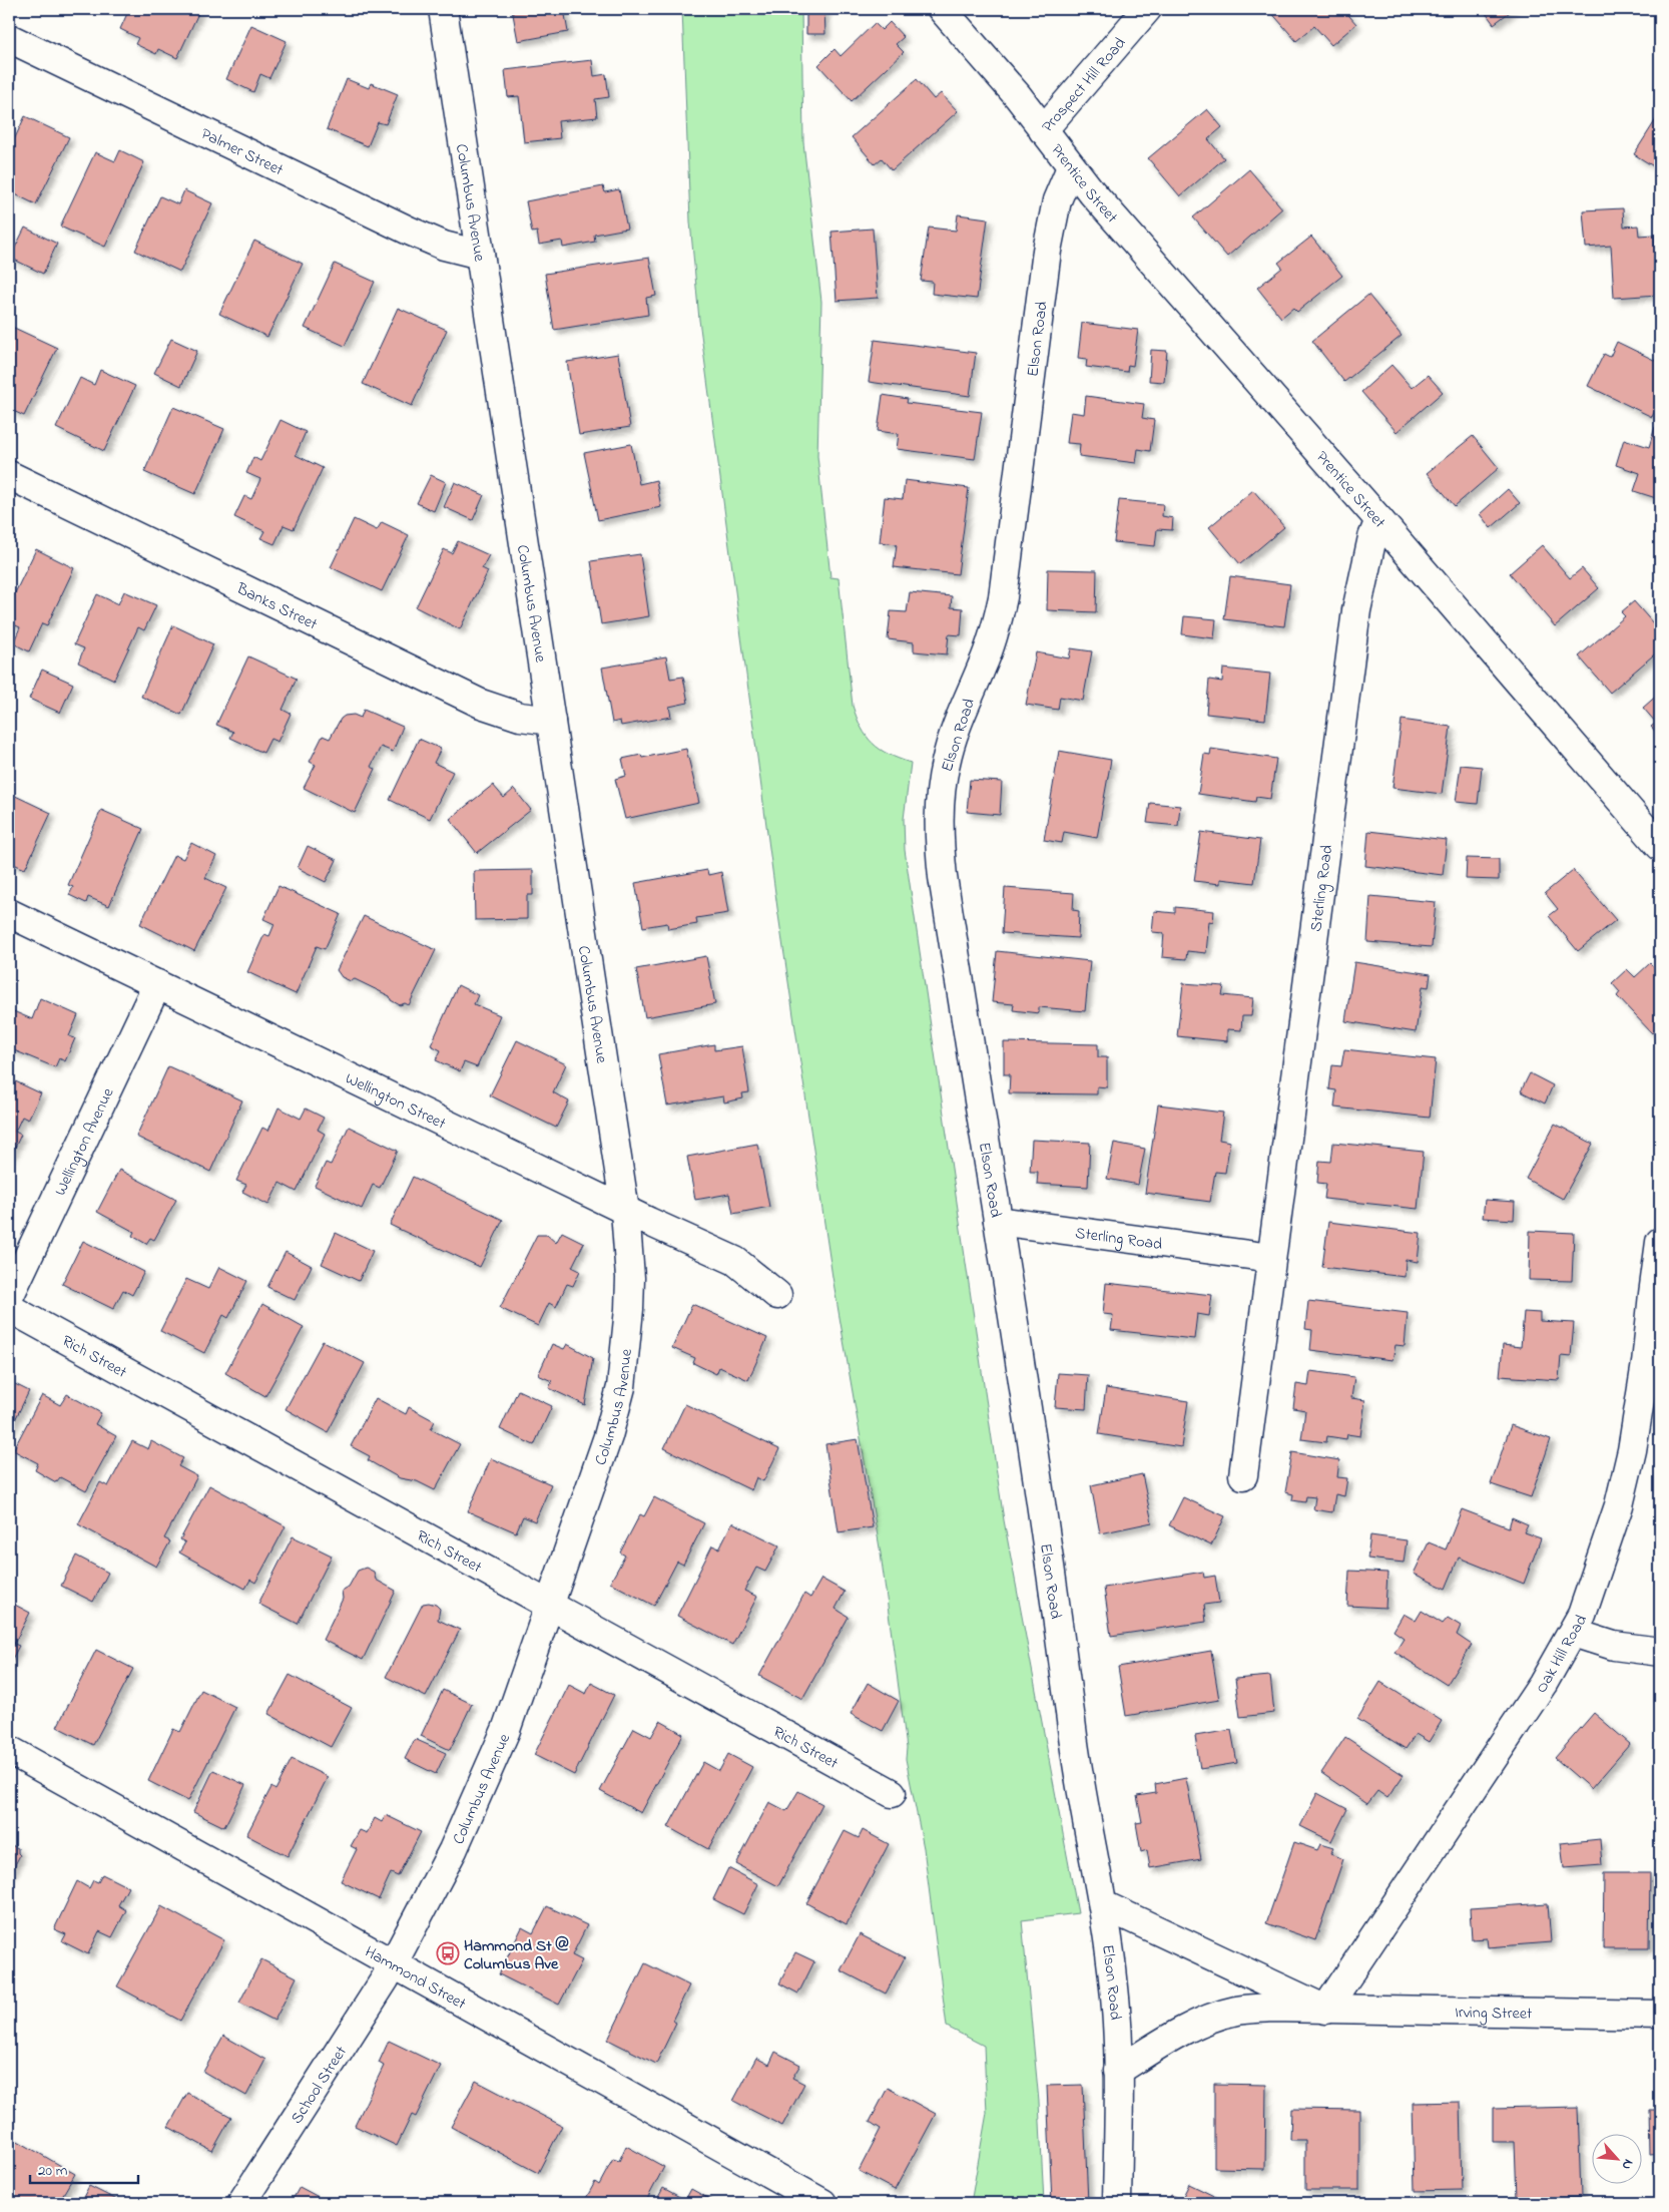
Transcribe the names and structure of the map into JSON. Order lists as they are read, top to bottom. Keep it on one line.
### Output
{"streets":{"street":["Prospect Hill Road","Palmer Street","Prentice Street","Columbus Avenue","Elson Road","Banks Street","Sterling Road","Wellington Street","Wellington Avenue","Rich Street","Oak Hill Road","Hammond Street","Irving Street","School Street"]},"crossings":[["Prospect Hill Road","Prentice Street"],["Palmer Street","Columbus Avenue"],["Prentice Street","Elson Road"],["Prentice Street","Sterling Road"],["Columbus Avenue","Banks Street"],["Columbus Avenue","Wellington Street"],["Columbus Avenue","Rich Street"],["Columbus Avenue","Hammond Street"],["Columbus Avenue","School Street"],["Elson Road","Sterling Road"],["Elson Road","Irving Street"],["Wellington Street","Wellington Avenue"],["Oak Hill Road","Irving Street"],["Hammond Street","School Street"]],"places":{"bus stop":["Hammond St @ Columbus Ave"]},"scale_bar":"20 m","north":"bottom right"}
